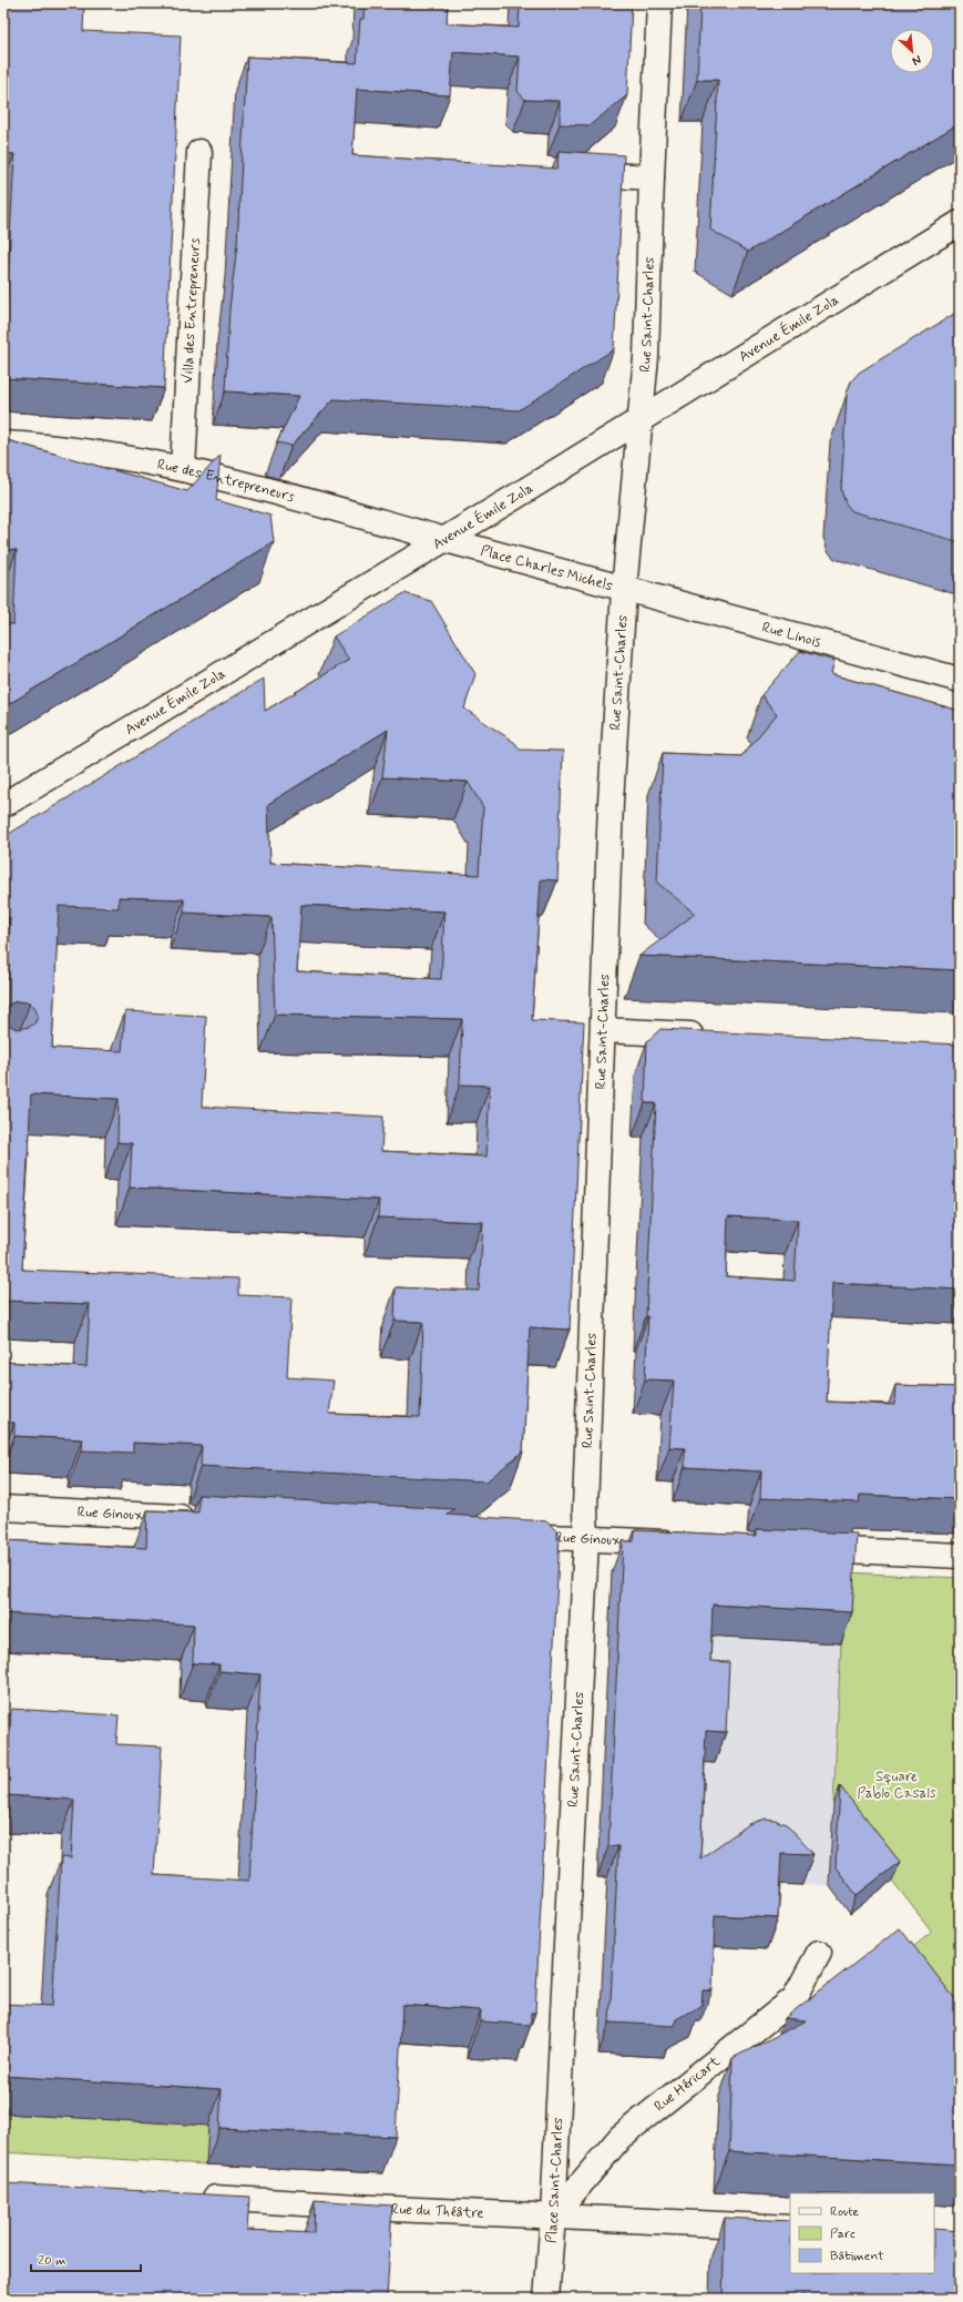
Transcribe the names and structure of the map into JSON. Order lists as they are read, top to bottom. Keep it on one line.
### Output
{"streets":{"street":["Villa des Entrepreneurs","Rue Saint-Charles","Avenue Émile Zola","Rue des Entrepreneurs","Place Charles Michels","Rue Linois","Rue Ginoux","Rue Héricart","Place Saint-Charles","Rue du Théâtre"]},"crossings":[["Villa des Entrepreneurs","Rue des Entrepreneurs"],["Rue Saint-Charles","Avenue Émile Zola"],["Rue Saint-Charles","Place Charles Michels"],["Rue Saint-Charles","Rue Linois"],["Rue Saint-Charles","Rue Ginoux"],["Rue Saint-Charles","Place Saint-Charles"],["Avenue Émile Zola","Rue des Entrepreneurs"],["Avenue Émile Zola","Place Charles Michels"],["Rue des Entrepreneurs","Place Charles Michels"],["Place Charles Michels","Rue Linois"],["Rue Héricart","Place Saint-Charles"],["Rue Héricart","Rue du Théâtre"],["Place Saint-Charles","Rue du Théâtre"]],"parks":["Square Pablo Casals"],"legend":["Route","Parc","Bâtiment"],"scale_bar":"20 m","north":"bottom right"}
